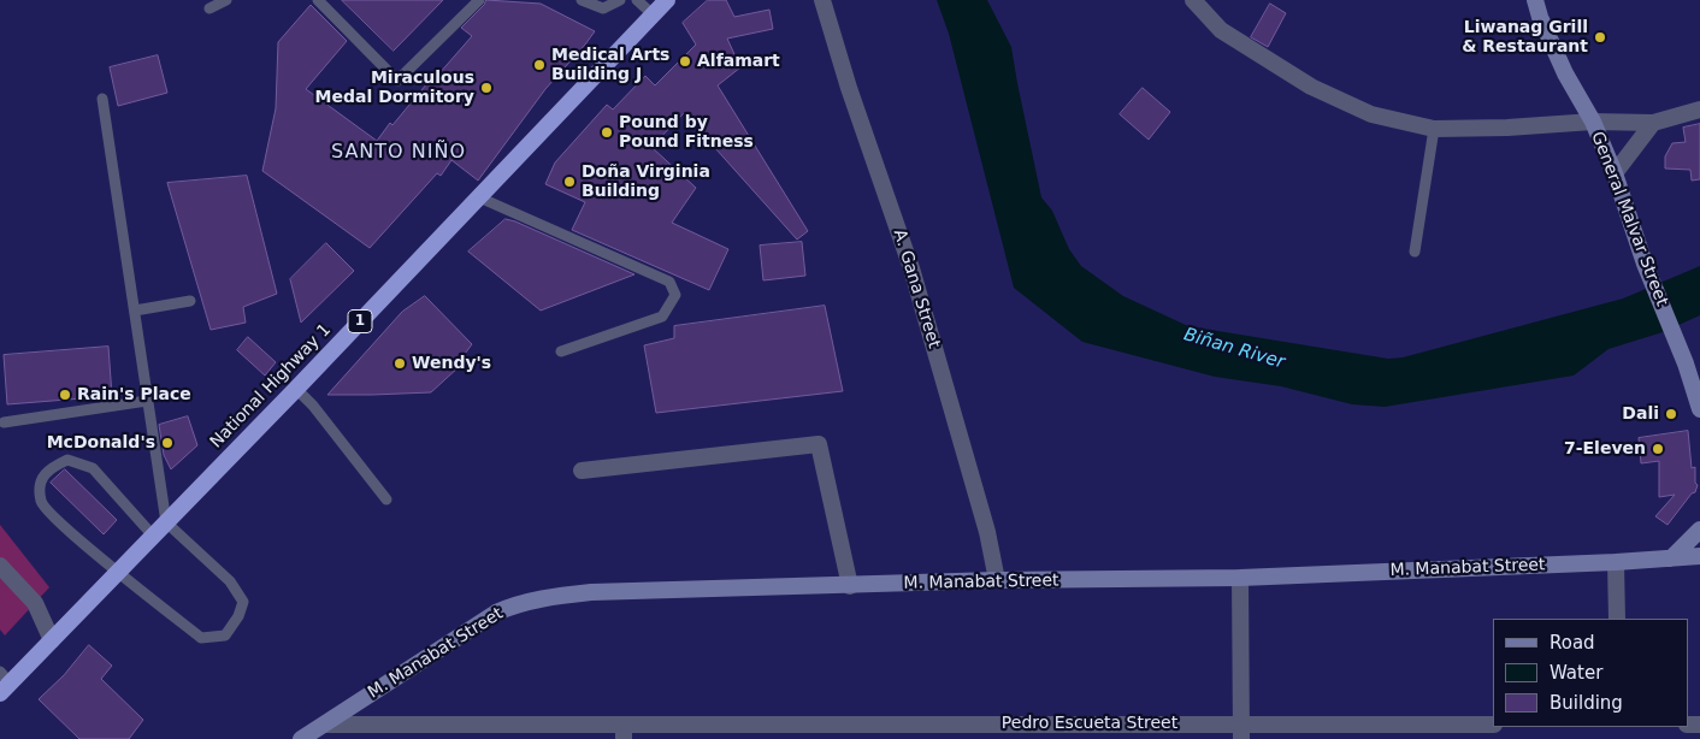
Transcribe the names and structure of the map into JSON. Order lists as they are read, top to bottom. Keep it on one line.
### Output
{"streets":{"highway":["1","National Highway 1"],"main road":["General Malvar Street","M. Manabat Street"],"street":["A. Gana Street","Pedro Escueta Street"]},"crossings":[["A. Gana Street","M. Manabat Street"],["M. Manabat Street","Pedro Escueta Street"]],"districts":["SANTO NIÑO"],"water":["Biñan River"],"places":["Liwanag Grill & Restaurant","Alfamart","Medical Arts Building J","Miraculous Medal Dormitory","Pound by Pound Fitness","Doña Virginia Building","Wendy's","Rain's Place","Dali","McDonald's","7-Eleven"],"legend":["Road","Water","Building"]}
